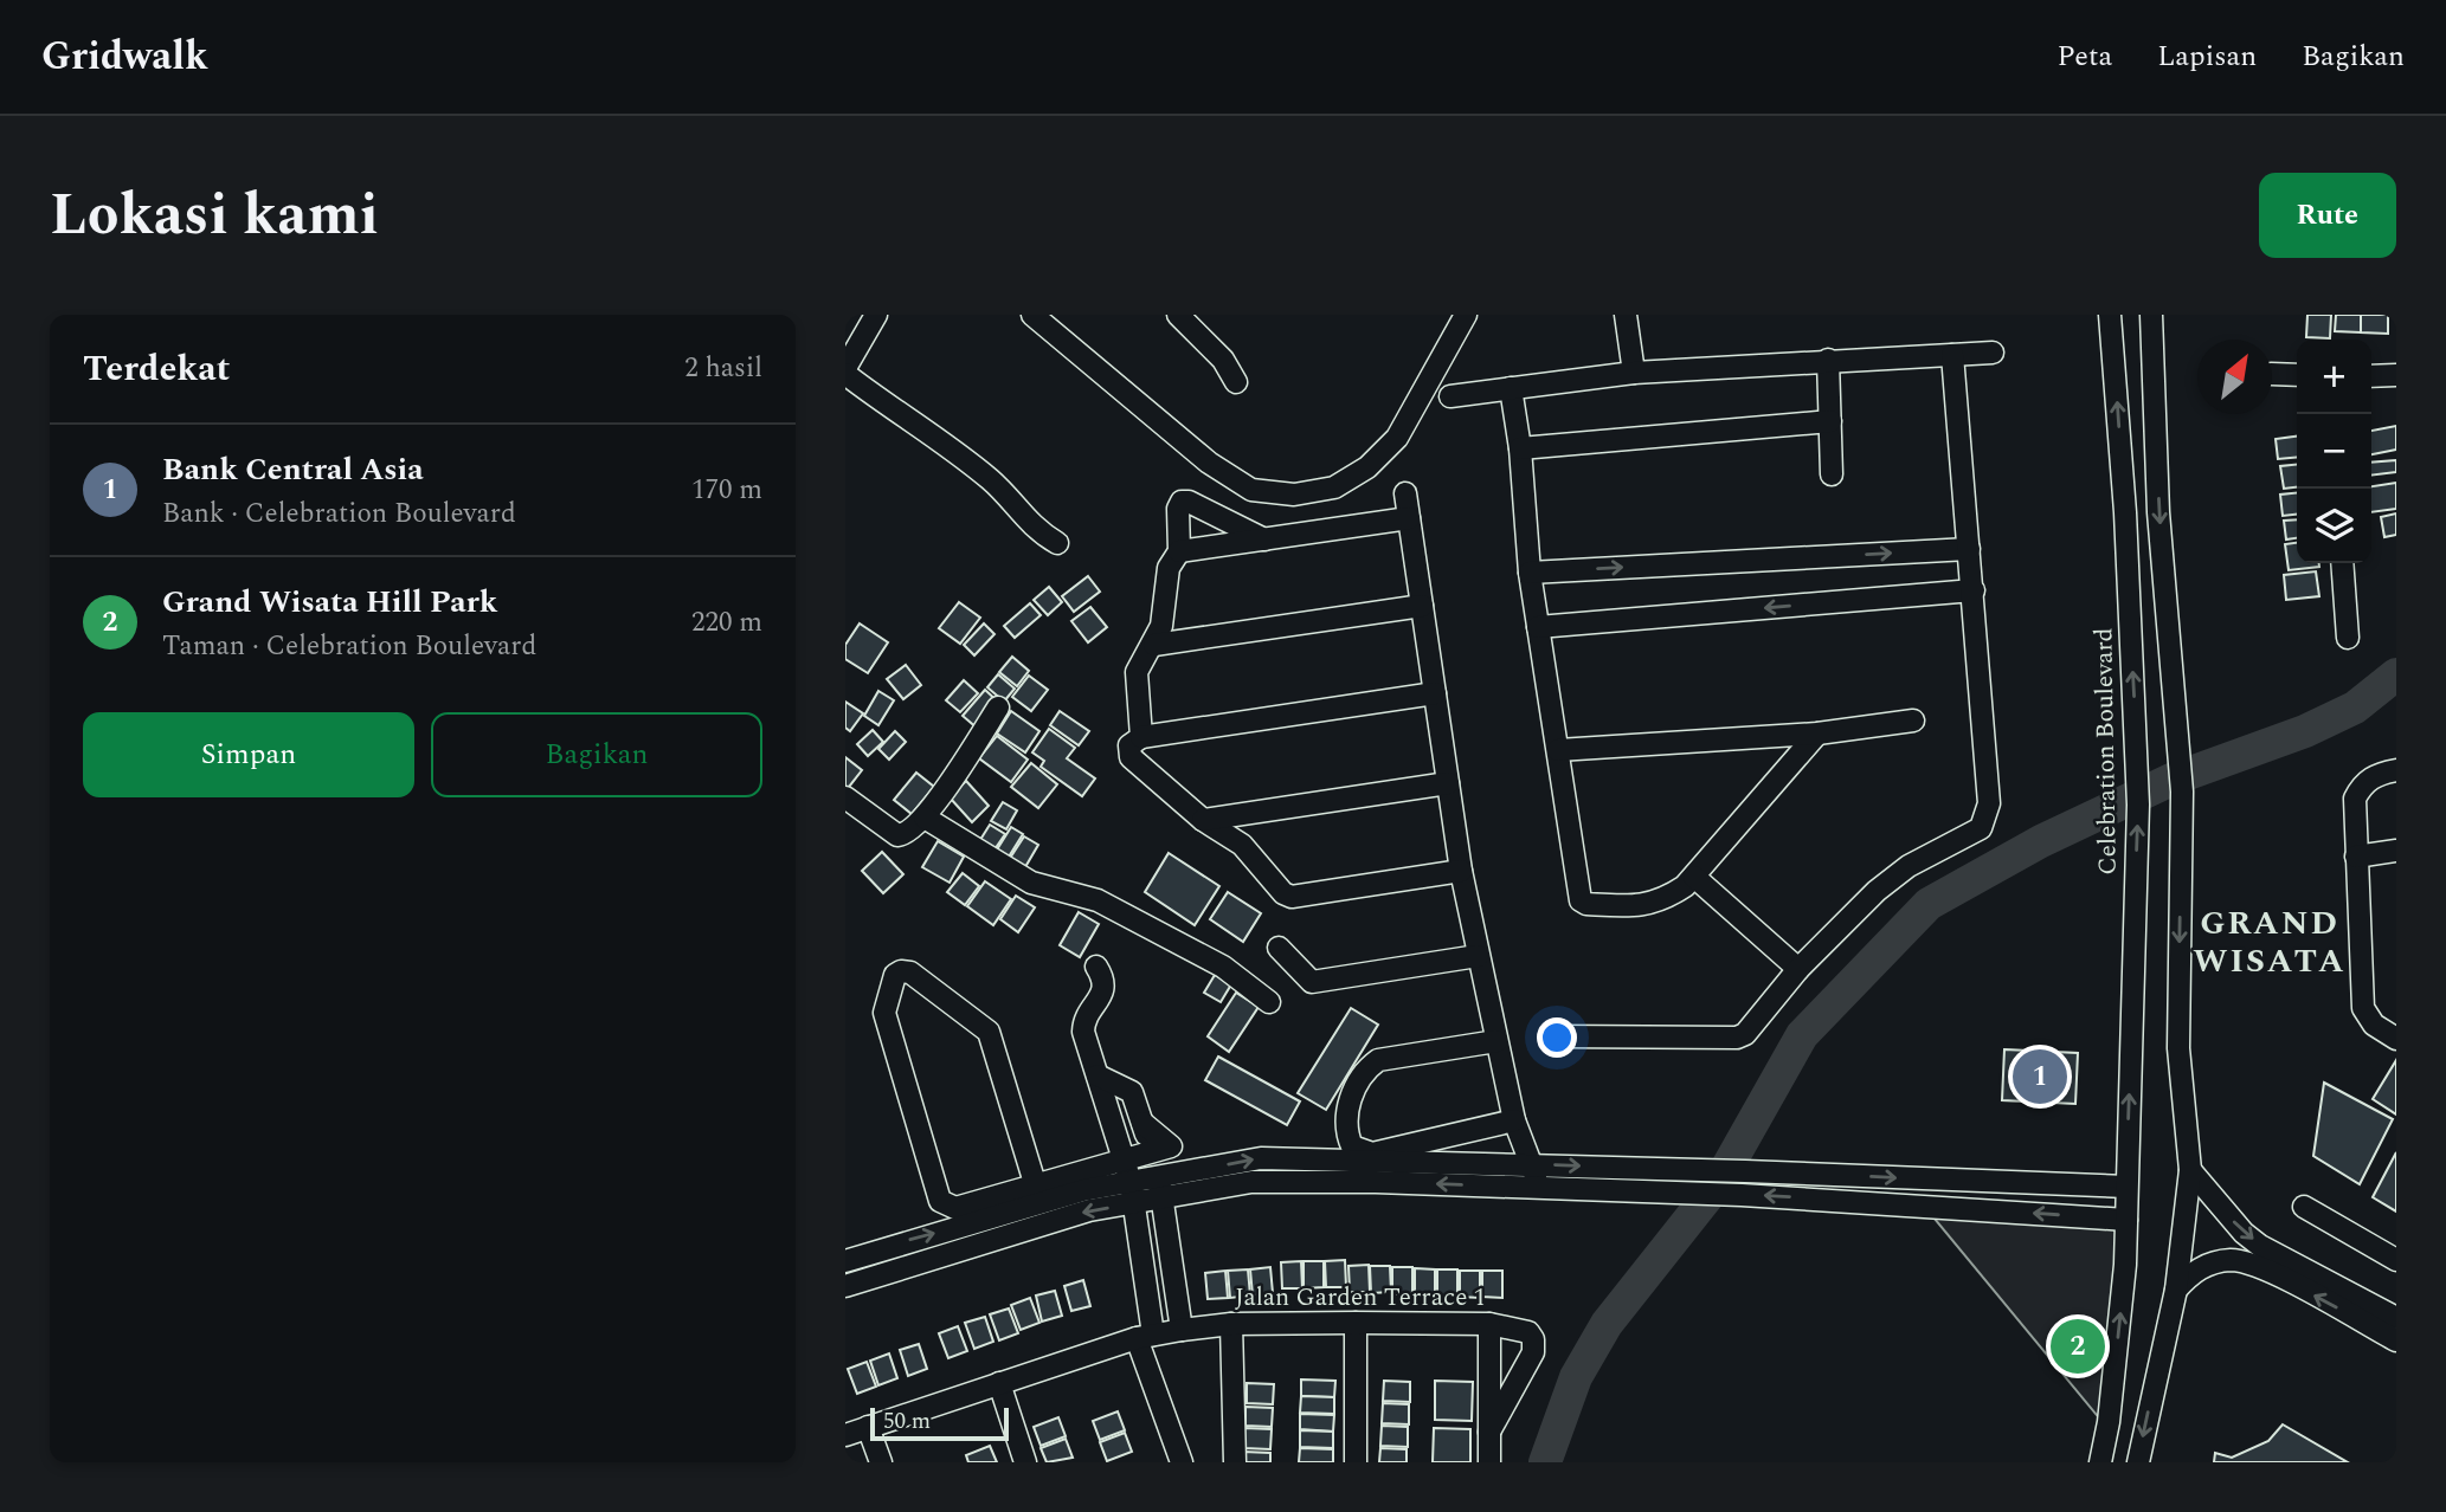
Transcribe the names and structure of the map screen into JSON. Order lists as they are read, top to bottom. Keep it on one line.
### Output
{"streets":{"street":["Celebration Boulevard","Jalan Garden Terrace 1"]},"districts":["GRAND WISATA"],"scale_bar":"50 m","north":"top right","page":{"header":"Gridwalk","nav":["Peta","Lapisan","Bagikan"],"title":"Lokasi kami","buttons":["Rute",["Simpan","Bagikan"]],"heading":["Terdekat","2 hasil"],"map_buttons":["+","−"],"list":[{"mark":"1","name":"Bank Central Asia","note":"Bank · Celebration Boulevard","value":"170 m"},{"mark":"2","name":"Grand Wisata Hill Park","note":"Taman · Celebration Boulevard","value":"220 m"}],"pins":["1","2"],"scale":"50 m"}}
